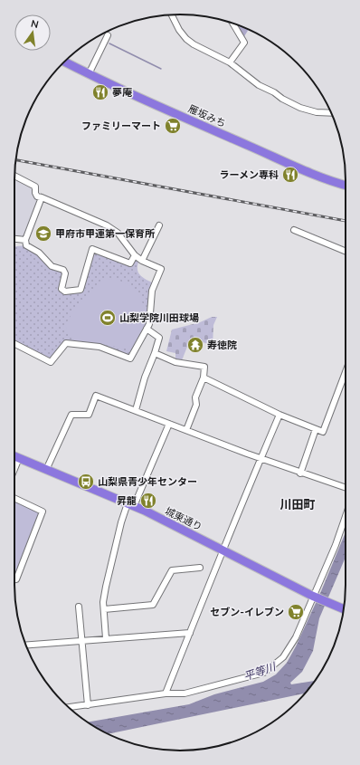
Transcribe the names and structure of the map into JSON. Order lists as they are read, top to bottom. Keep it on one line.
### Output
{"streets":{"highway":["雁坂みち","城東通り"]},"districts":["川田町"],"water":["平等川"],"places":{"restaurant":["夢庵","ラーメン専科","昇龍"],"supermarket":["ファミリーマート","セブン-イレブン"],"school or university":["甲府市甲運第一保育所"],"sports":["山梨学院川田球場"],"temple":["寿徳院"],"bus stop":["山梨県青少年センター"]},"north":"top"}
